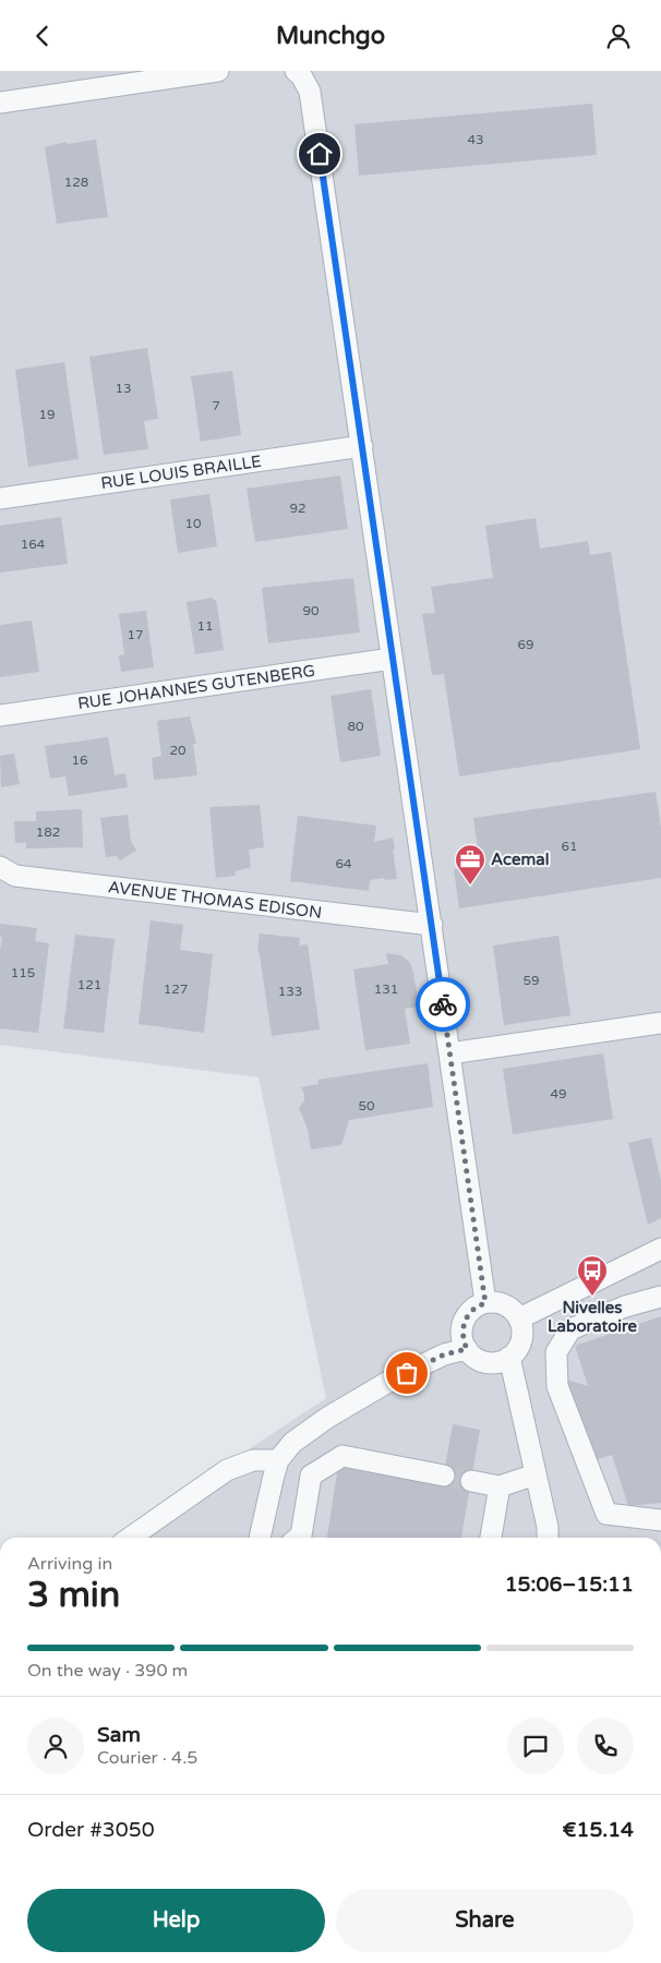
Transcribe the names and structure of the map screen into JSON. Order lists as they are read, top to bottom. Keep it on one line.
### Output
{"streets":{"street":["RUE LOUIS BRAILLE","RUE JOHANNES GUTENBERG","AVENUE THOMAS EDISON"]},"places":{"office":["Acemal"],"bus stop":["Nivelles Laboratoire"]},"house_numbers":["43","128","13","7","19","92","10","164","90","11","17","69","80","20","16","182","61","64","115","59","121","127","131","133","49","50"],"page":{"header":"Munchgo","heading":["3 min","Arriving in","15:06–15:11"],"panel":["Sam","Courier · 4.5","Order #3050","€15.14"],"bar":"On the way · 390 m","buttons":["Help","Share"]}}
